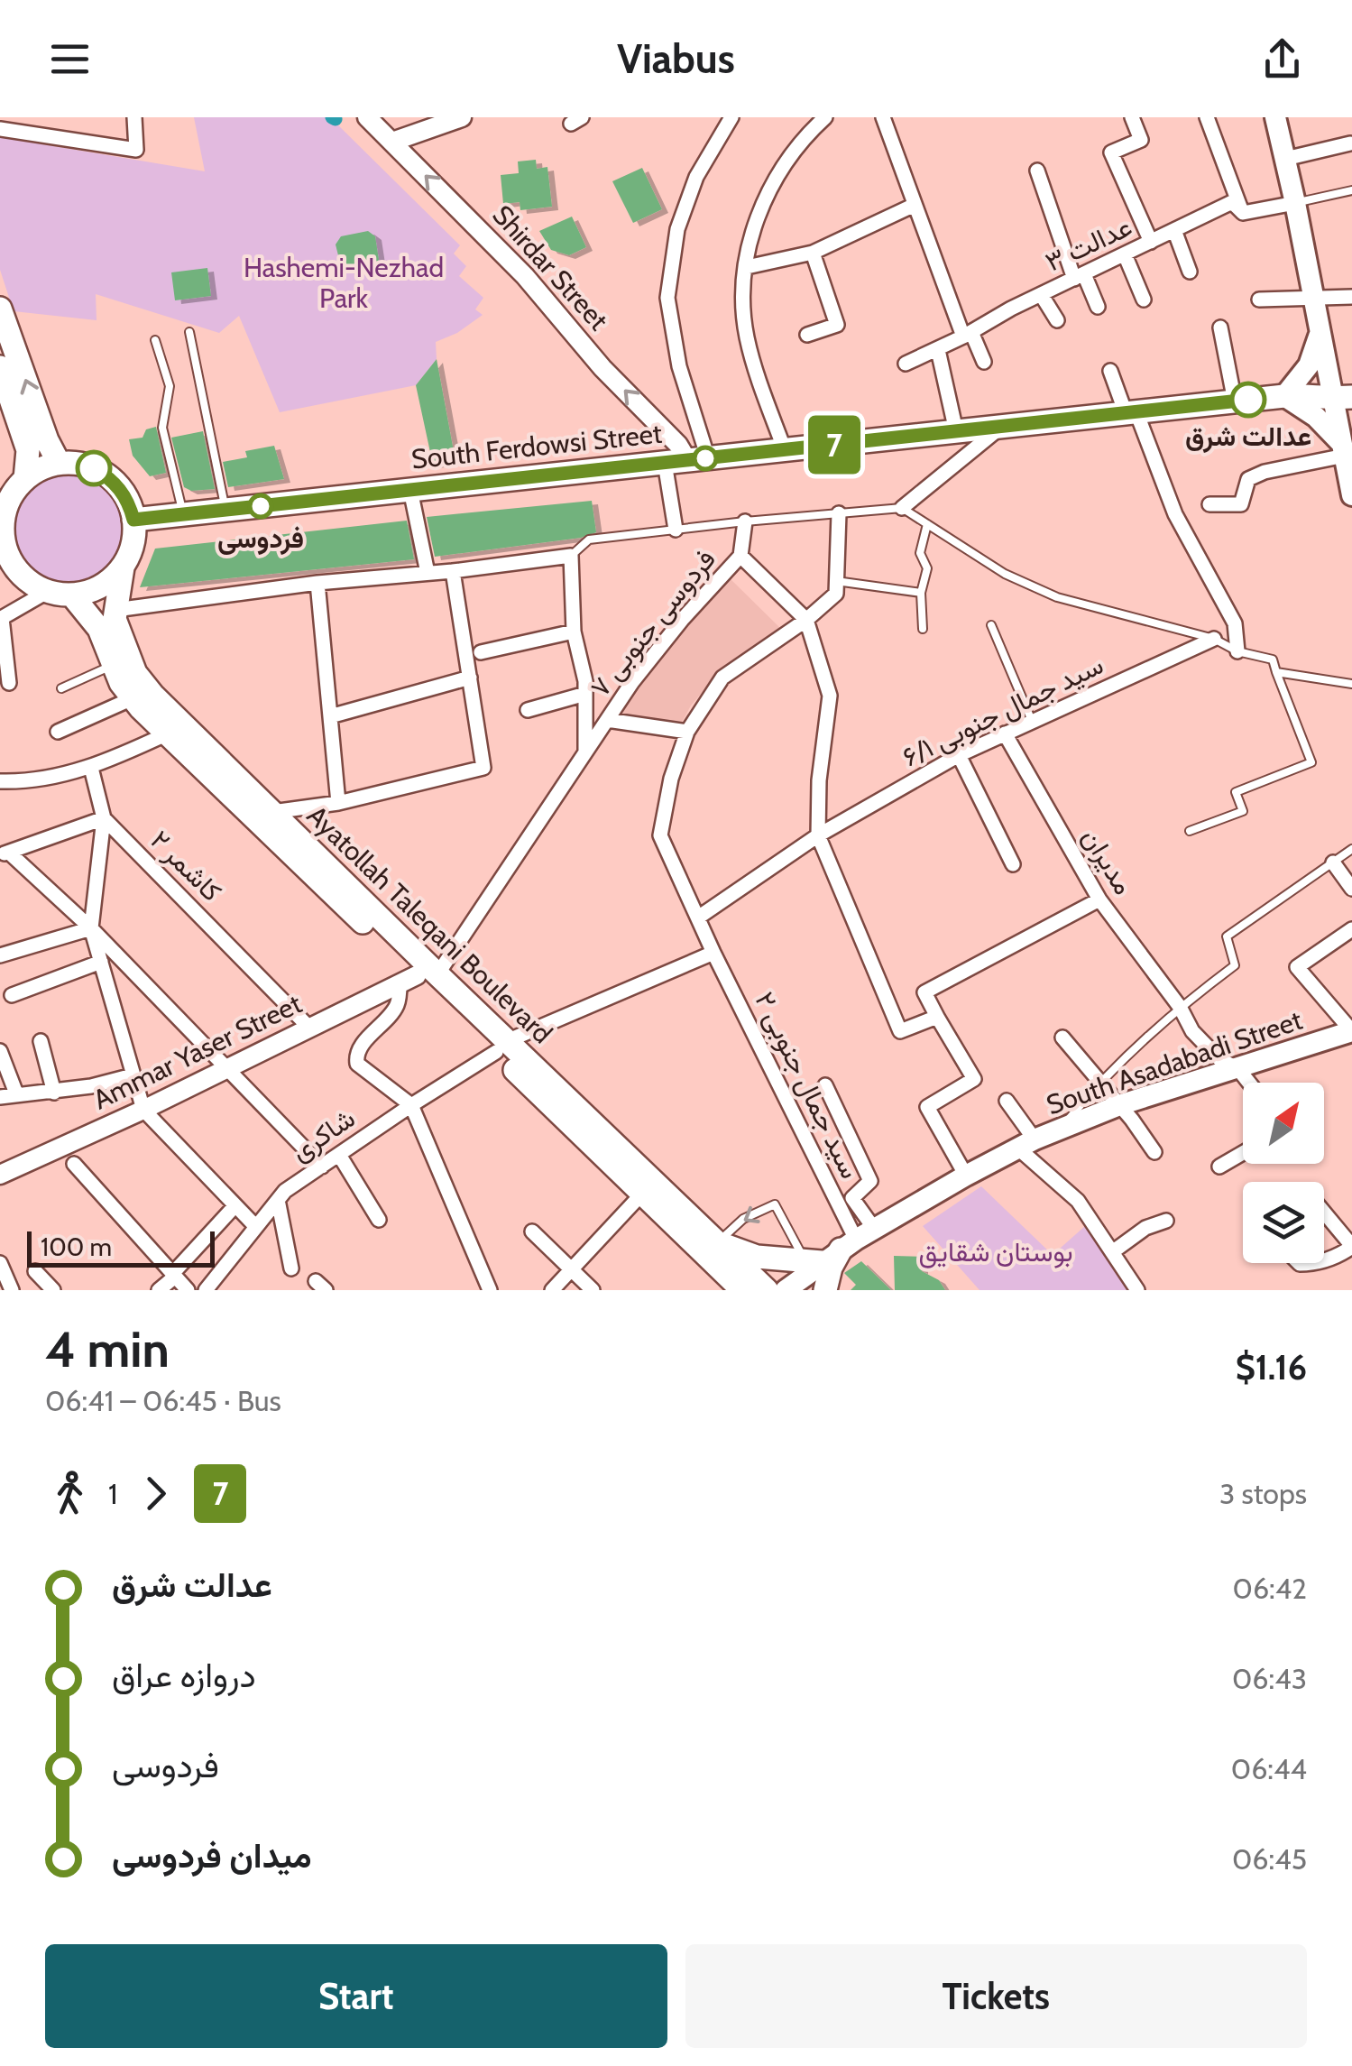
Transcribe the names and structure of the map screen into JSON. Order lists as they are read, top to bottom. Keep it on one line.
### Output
{"streets":{"main road":["South Ferdowsi Street","Ayatollah Taleqani Boulevard","South Asadabadi Street"],"street":["عدالت ۳","Shirdar Street","فردوسی جنوبی ۷","سید جمال جنوبی ۶/۱","مدیران","کاشمر ۲","Ammar Yaser Street","سید جمال جنوبی ۲","شاکری"]},"crossings":[["Shirdar Street","South Ferdowsi Street"],["South Ferdowsi Street","Ayatollah Taleqani Boulevard"],["فردوسی جنوبی ۷","Ayatollah Taleqani Boulevard"],["فردوسی جنوبی ۷","Ammar Yaser Street"],["فردوسی جنوبی ۷","شاکری"],["سید جمال جنوبی ۶/۱","مدیران"],["سید جمال جنوبی ۶/۱","سید جمال جنوبی ۲"],["مدیران","South Asadabadi Street"],["کاشمر ۲","Ammar Yaser Street"],["Ayatollah Taleqani Boulevard","Ammar Yaser Street"],["Ayatollah Taleqani Boulevard","شاکری"],["South Asadabadi Street","سید جمال جنوبی ۲"],["سید جمال جنوبی ۲","شاکری"]],"one_way":["Shirdar Street"],"parks":["Hashemi-Nezhad Park","بوستان شقایق"],"places":["عدالت شرق","فردوسی"],"lines":["bus line 7"],"scale_bar":"100 m","north":"top right","page":{"header":"Viabus","on_map":"7","scale":"100 m","heading":["4 min","06:41 – 06:45 · Bus","$1.16"],"legs":["1","7","3 stops"],"list":[{"name":"عدالت شرق","value":"06:42"},{"name":"دروازه عراق","value":"06:43"},{"name":"فردوسی","value":"06:44"},{"name":"میدان فردوسی","value":"06:45"}],"buttons":["Start","Tickets"]}}
